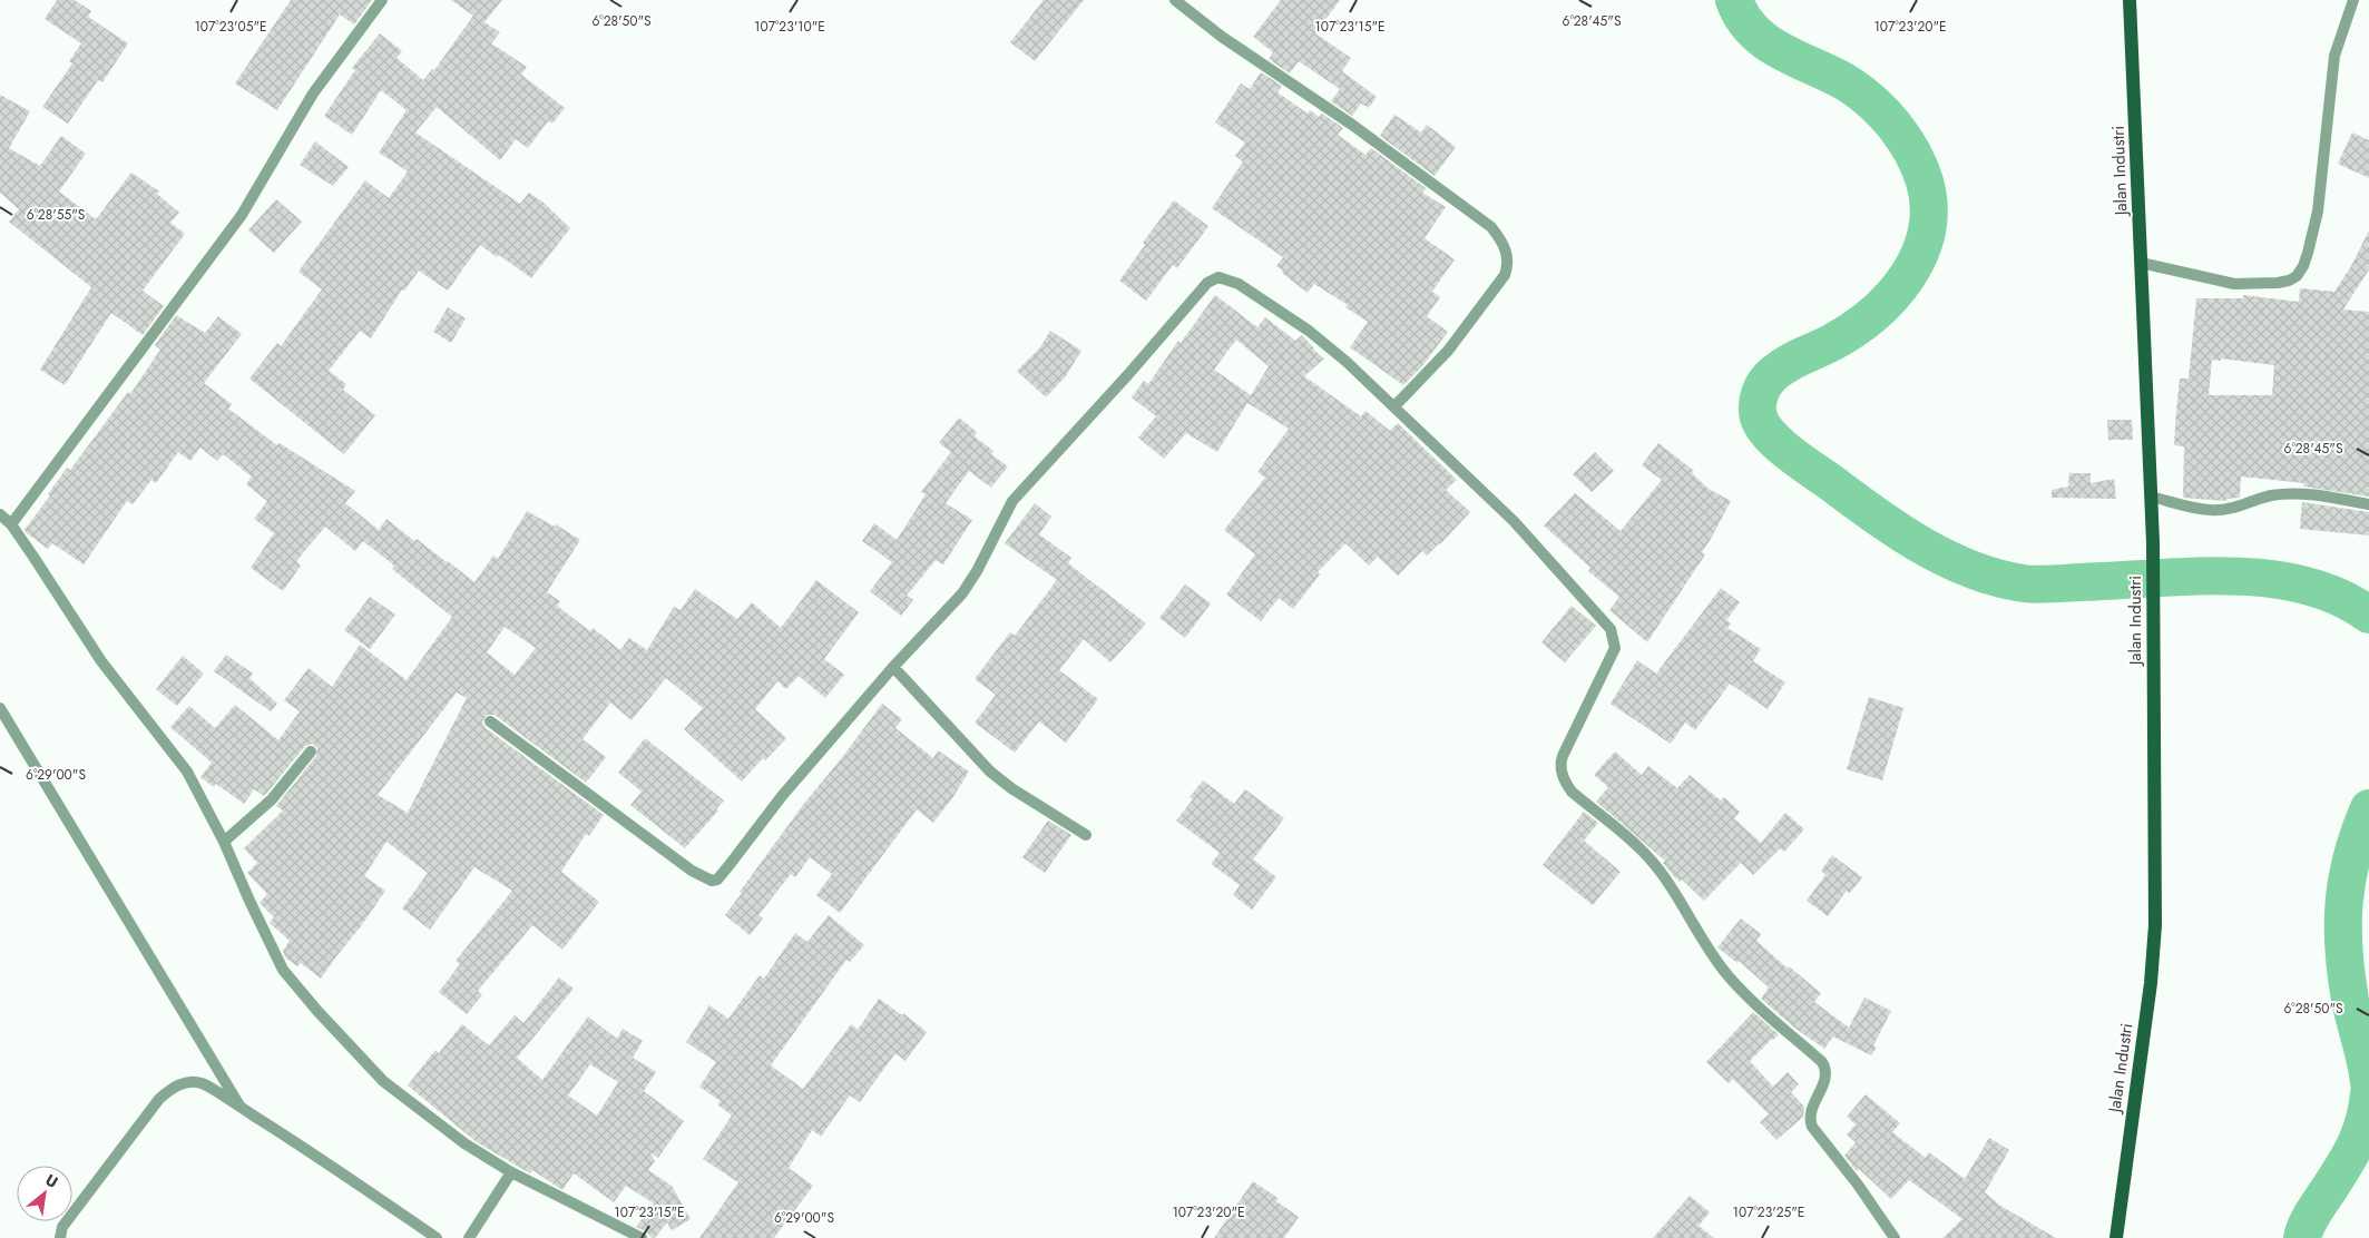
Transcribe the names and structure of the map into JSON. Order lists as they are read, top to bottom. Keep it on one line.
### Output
{"streets":{"main road":["Jalan Industri"]},"north":"top right","coordinates":["6°28'50\"S","6°28'45\"S","107°23'05\"E","107°23'10\"E","107°23'15\"E","107°23'20\"E","6°28'55\"S","6°29'00\"S","107°23'25\"E"]}
